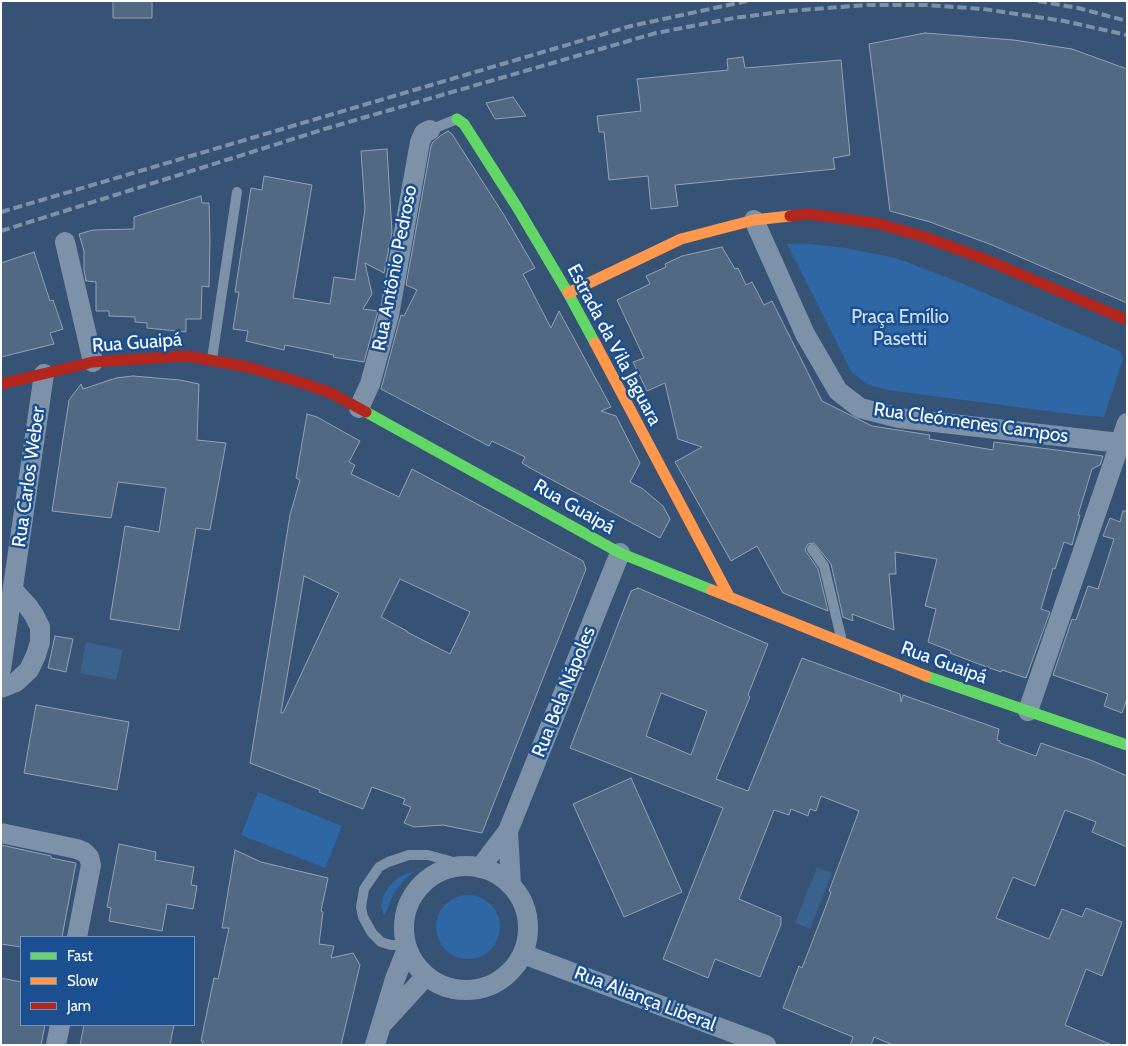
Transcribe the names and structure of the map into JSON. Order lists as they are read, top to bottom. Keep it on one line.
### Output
{"streets":{"main road":["Rua Guaipá","Estrada da Vila Jaguara"],"street":["Rua Antônio Pedroso","Rua Cleómenes Campos","Rua Carlos Weber","Rua Bela Nápoles","Rua Aliança Liberal"]},"crossings":[["Rua Antônio Pedroso","Rua Guaipá"],["Rua Guaipá","Estrada da Vila Jaguara"],["Rua Guaipá","Rua Carlos Weber"],["Rua Guaipá","Rua Bela Nápoles"]],"parks":["Praça Emílio Pasetti"],"legend":["Fast","Slow","Jam"]}
